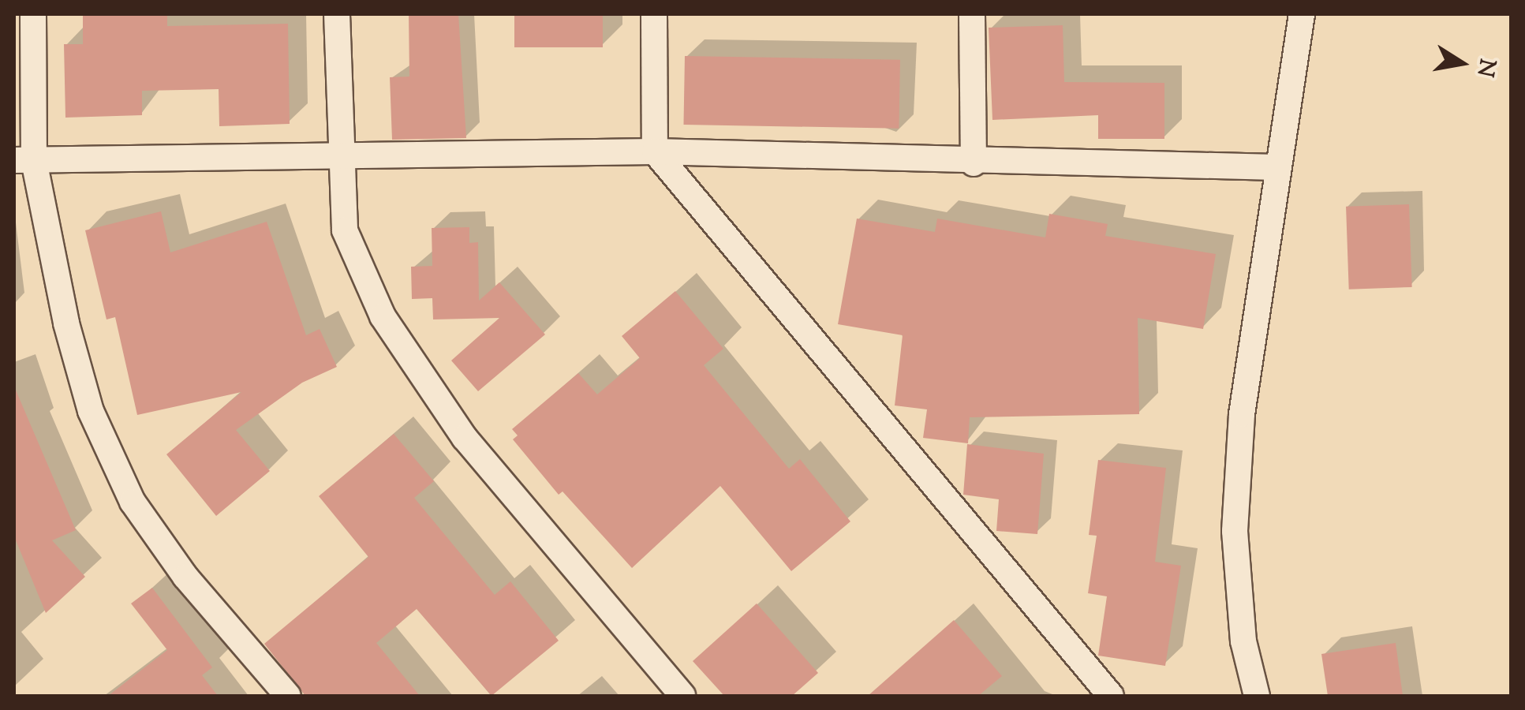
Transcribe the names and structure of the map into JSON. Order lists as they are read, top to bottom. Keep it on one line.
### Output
{"north":"right"}
